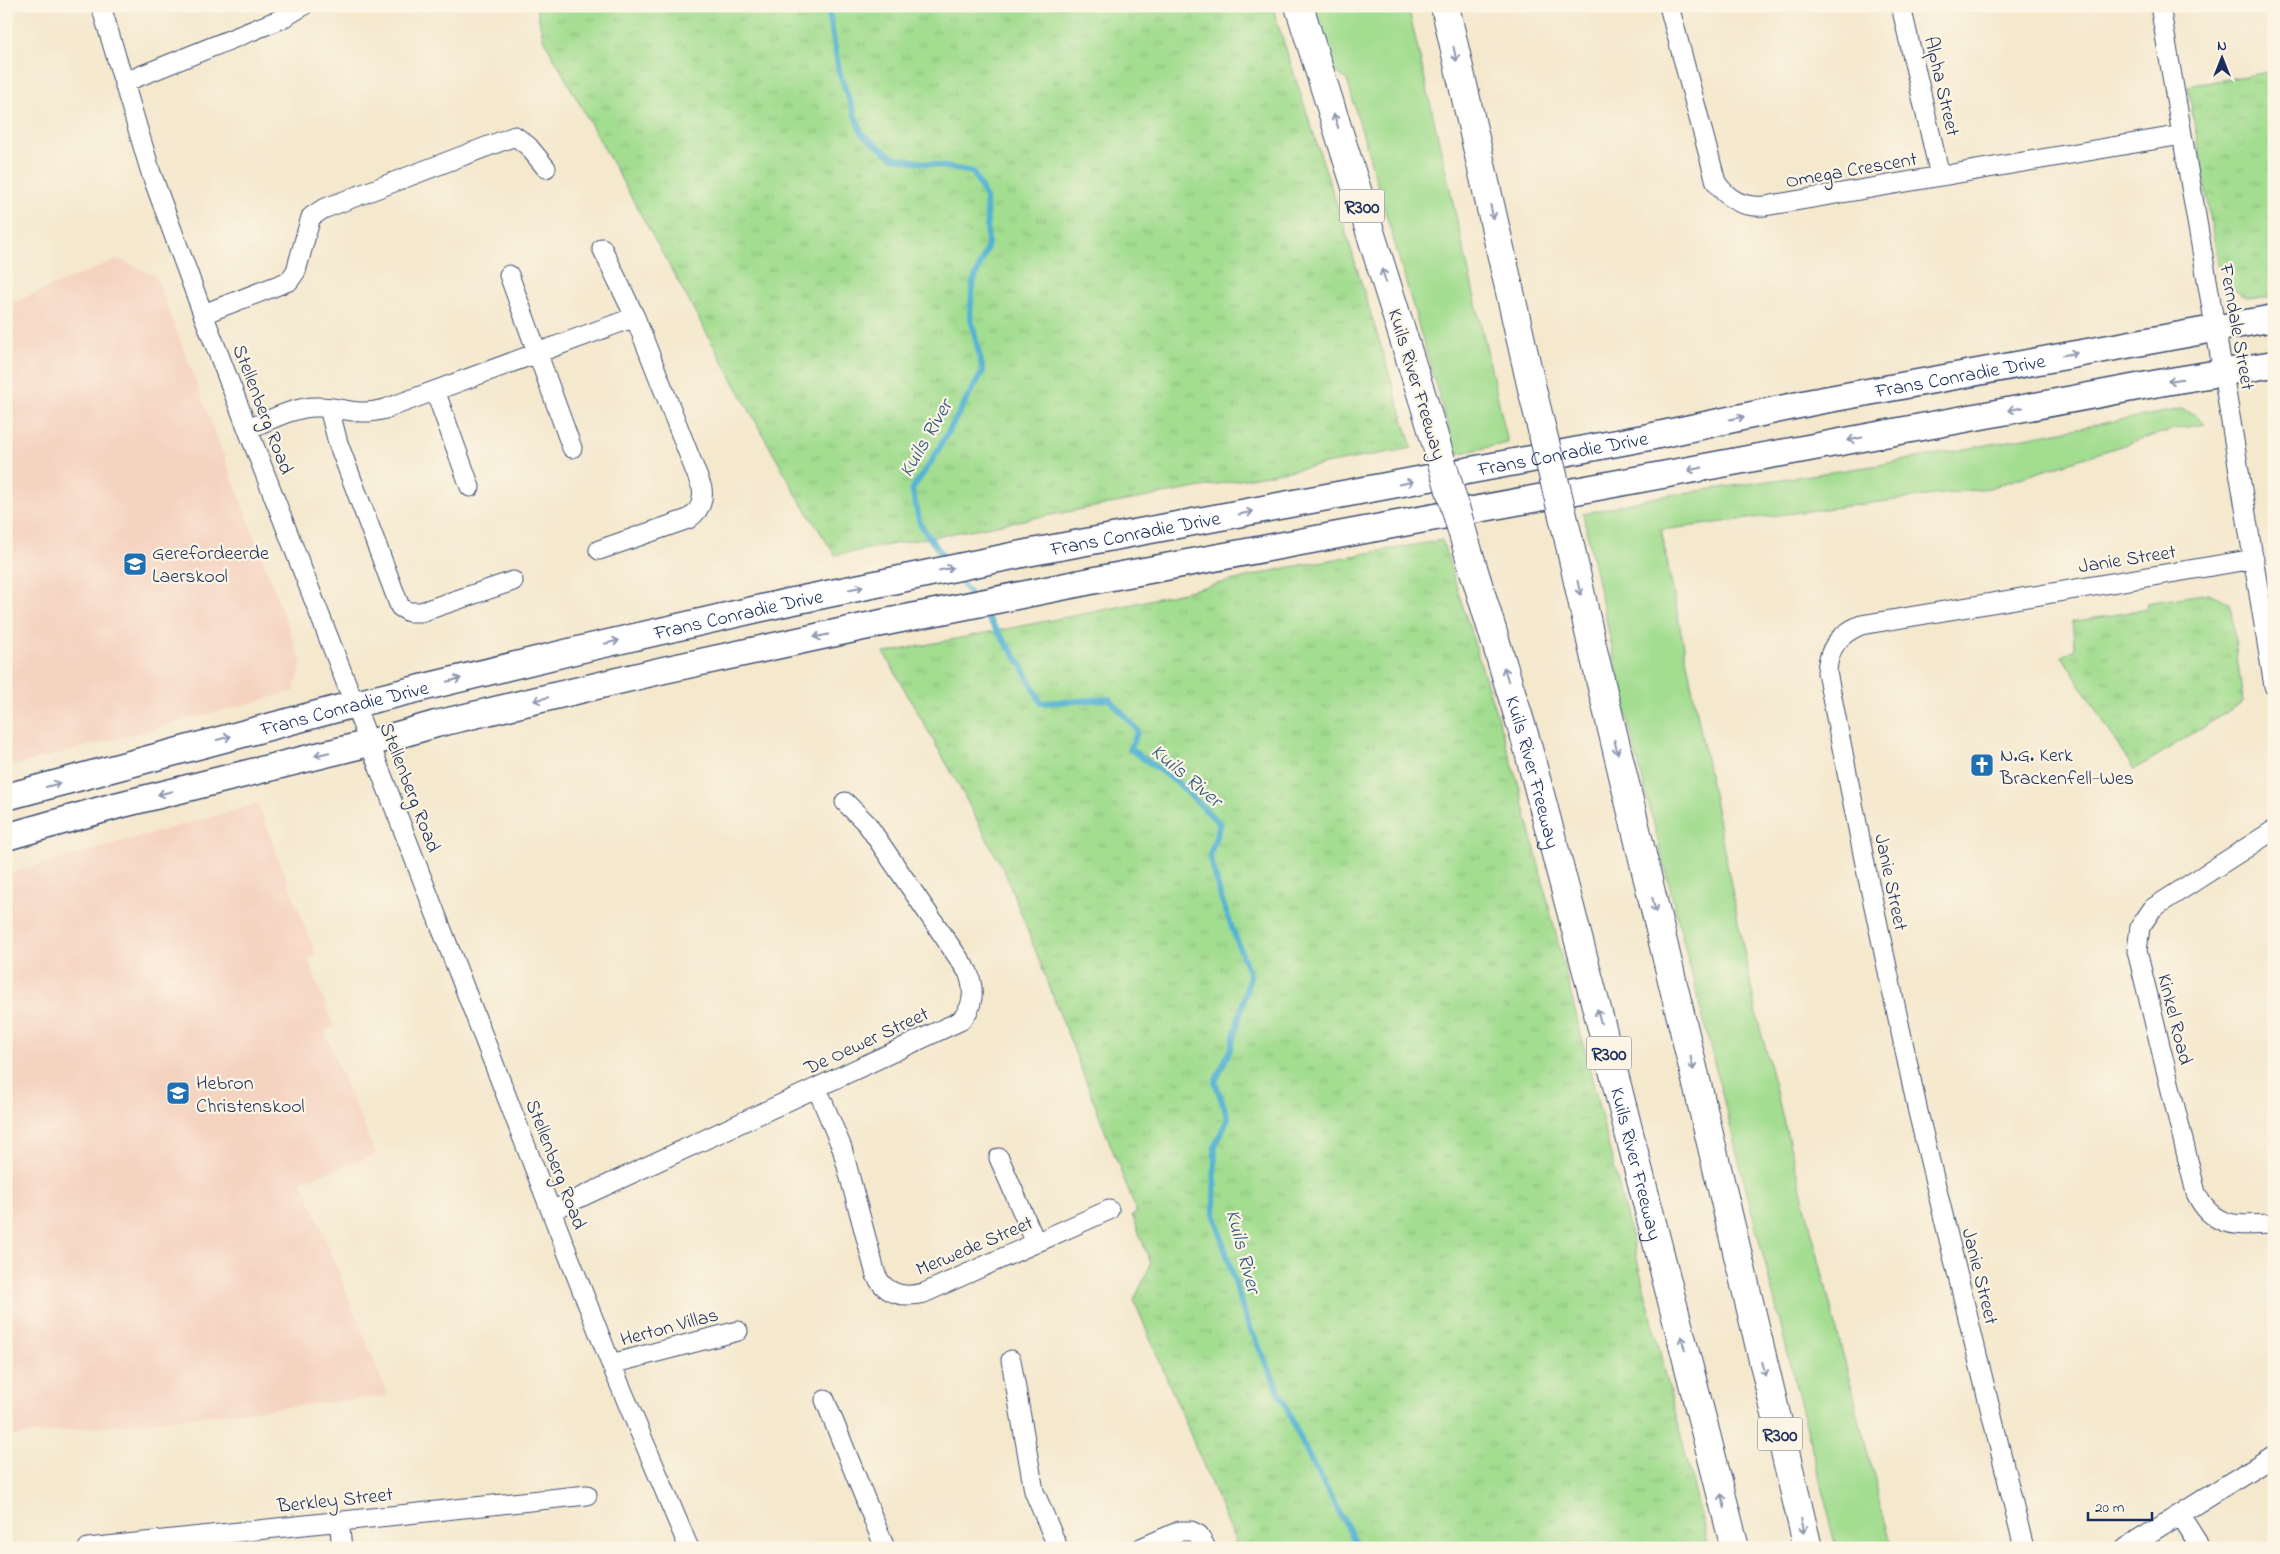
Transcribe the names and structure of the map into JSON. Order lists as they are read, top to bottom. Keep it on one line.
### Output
{"streets":{"highway":["R300","Kuils River Freeway"],"street":["Alpha Street","Omega Crescent","Ferndale Street","Frans Conradie Drive","Stellenberg Road","Janie Street","Kinkel Road","De Oewer Street","Merwede Street","Herton Villas","Berkley Street"]},"crossings":[["Alpha Street","Omega Crescent"],["Omega Crescent","Ferndale Street"],["Ferndale Street","Frans Conradie Drive"],["Ferndale Street","Janie Street"],["Frans Conradie Drive","Stellenberg Road"],["Stellenberg Road","De Oewer Street"],["Stellenberg Road","Herton Villas"],["De Oewer Street","Merwede Street"]],"water":["Kuils River"],"places":{"school or university":["Gerefordeerde Laerskool","Hebron Christenskool"],"church":["N.G. Kerk Brackenfell-Wes"]},"scale_bar":"20 m","north":"top"}
